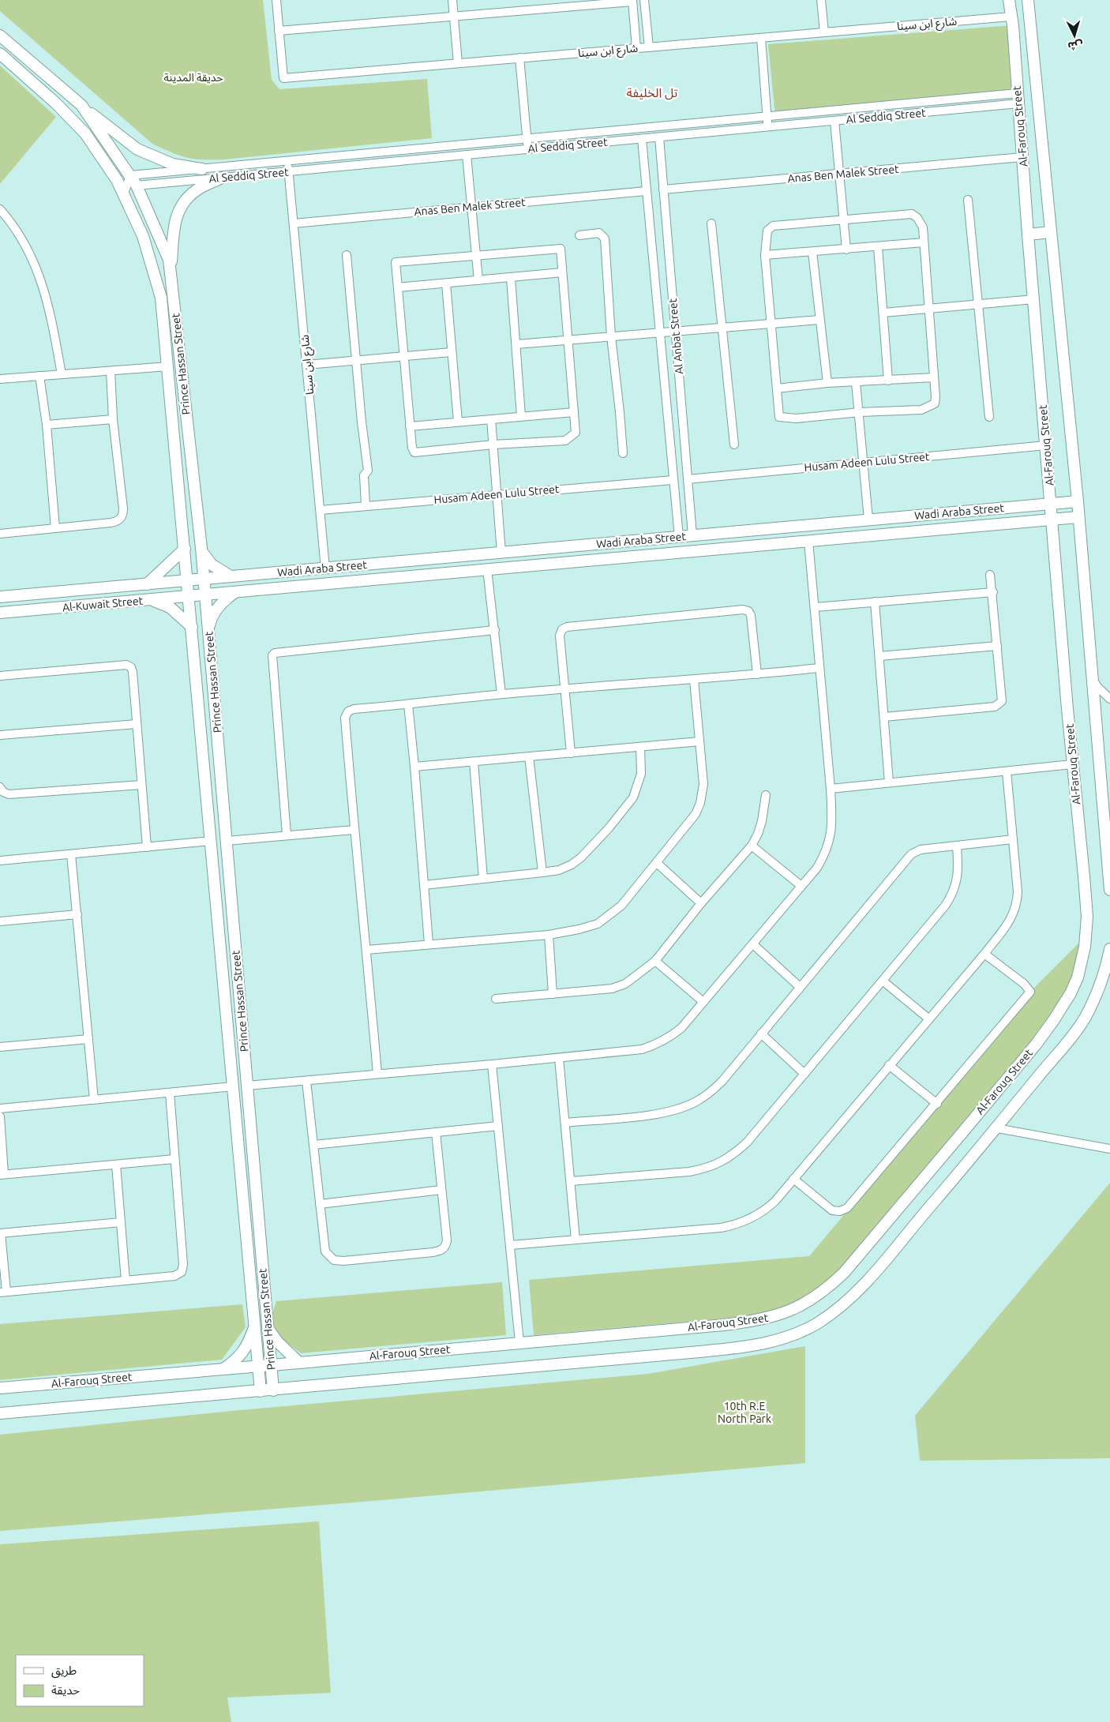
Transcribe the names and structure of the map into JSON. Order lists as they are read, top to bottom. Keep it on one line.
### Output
{"streets":{"main road":["Al-Farouq Street","Prince Hassan Street","Wadi Araba Street","Al-Kuwait Street"],"street":["شارع ابن سينا","Al Seddiq Street","Anas Ben Malek Street","Al Anbat Street","Husam Adeen Lulu Street"]},"crossings":[["شارع ابن سينا","Al Seddiq Street"],["شارع ابن سينا","Al-Farouq Street"],["شارع ابن سينا","Anas Ben Malek Street"],["شارع ابن سينا","Husam Adeen Lulu Street"],["شارع ابن سينا","Wadi Araba Street"],["Al Seddiq Street","Al-Farouq Street"],["Al Seddiq Street","Al Anbat Street"],["Al Seddiq Street","Prince Hassan Street"],["Al-Farouq Street","Anas Ben Malek Street"],["Al-Farouq Street","Prince Hassan Street"],["Al-Farouq Street","Husam Adeen Lulu Street"],["Al-Farouq Street","Wadi Araba Street"],["Anas Ben Malek Street","Al Anbat Street"],["Al Anbat Street","Husam Adeen Lulu Street"],["Al Anbat Street","Wadi Araba Street"],["Prince Hassan Street","Wadi Araba Street"],["Prince Hassan Street","Al-Kuwait Street"],["Wadi Araba Street","Al-Kuwait Street"]],"districts":["تل الخليفة"],"parks":["حديقة المدينة","10th R.E North Park"],"legend":["طريق","حديقة"],"north":"bottom"}
